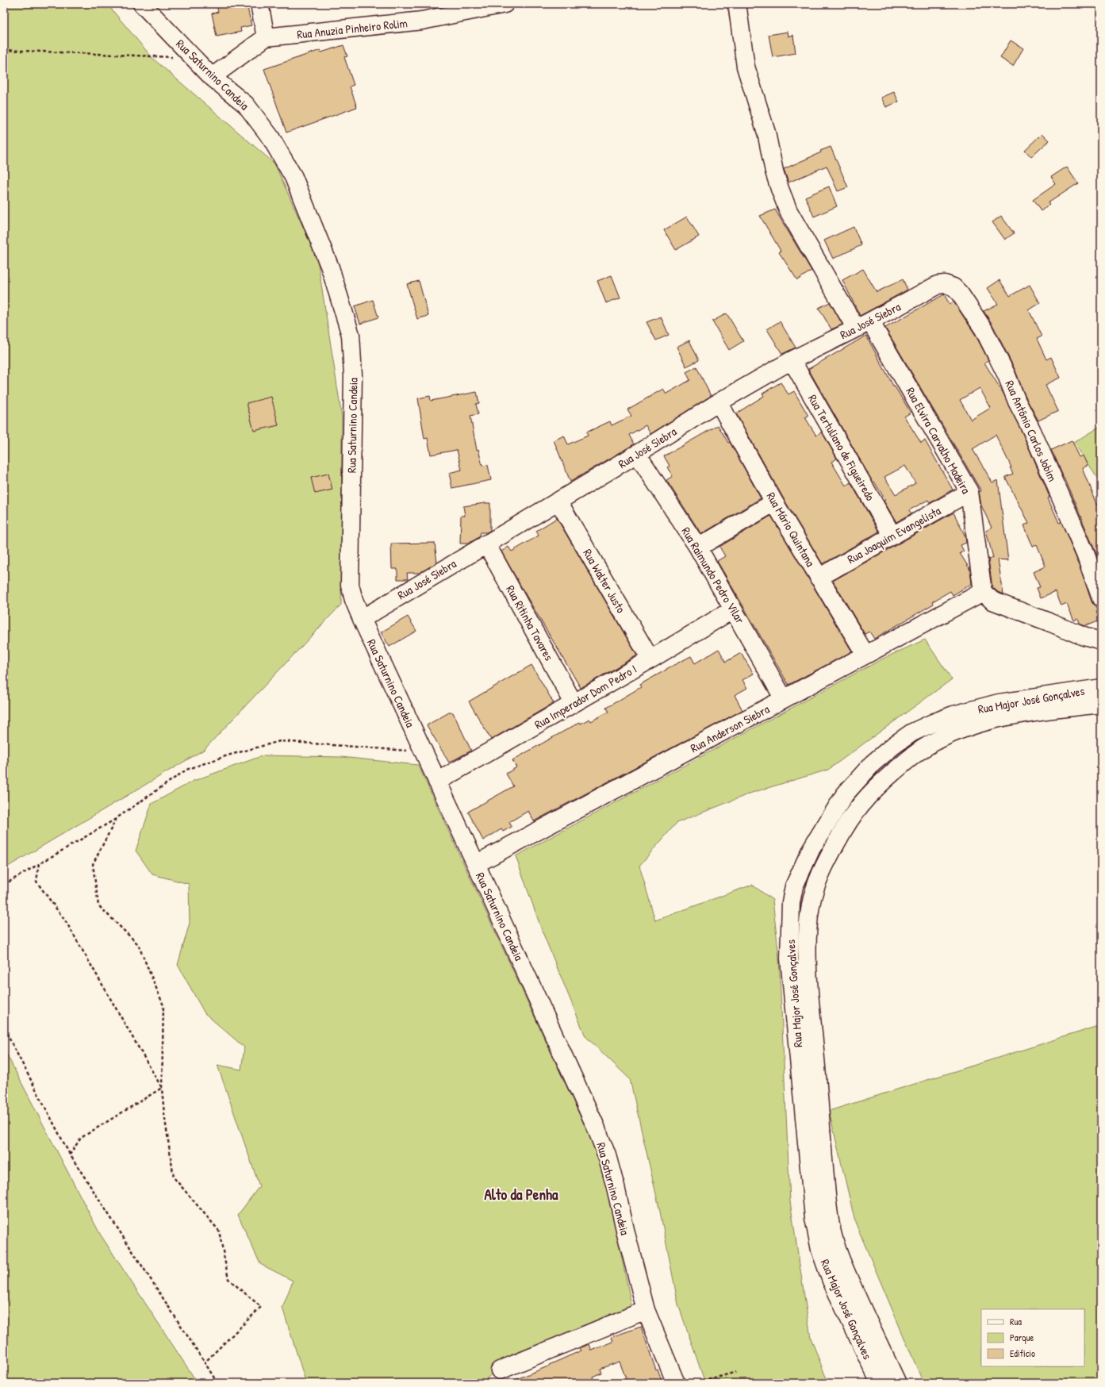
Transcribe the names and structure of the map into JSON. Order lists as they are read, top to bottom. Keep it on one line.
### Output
{"streets":{"street":["Rua Anuzia Pinheiro Rolim","Rua Saturnino Candeia","Rua José Siebra","Rua Antônio Carlos Jobim","Rua Elvira Carvalho Madeira","Rua Tertuliano de Figueiredo","Rua Mário Quintana","Rua Joaquim Evangelista","Rua Raimundo Pedro Vilar","Rua Walter Justo","Rua Ritinha Tavares","Rua Imperador Dom Pedro I","Rua Major José Gonçalves","Rua Anderson Siebra"]},"crossings":[["Rua Saturnino Candeia","Rua José Siebra"],["Rua Saturnino Candeia","Rua Imperador Dom Pedro I"],["Rua Saturnino Candeia","Rua Anderson Siebra"],["Rua José Siebra","Rua Antônio Carlos Jobim"],["Rua José Siebra","Rua Elvira Carvalho Madeira"],["Rua José Siebra","Rua Tertuliano de Figueiredo"],["Rua José Siebra","Rua Mário Quintana"],["Rua José Siebra","Rua Raimundo Pedro Vilar"],["Rua José Siebra","Rua Walter Justo"],["Rua José Siebra","Rua Ritinha Tavares"],["Rua Elvira Carvalho Madeira","Rua Joaquim Evangelista"],["Rua Elvira Carvalho Madeira","Rua Anderson Siebra"],["Rua Tertuliano de Figueiredo","Rua Joaquim Evangelista"],["Rua Mário Quintana","Rua Joaquim Evangelista"],["Rua Mário Quintana","Rua Anderson Siebra"],["Rua Raimundo Pedro Vilar","Rua Imperador Dom Pedro I"],["Rua Raimundo Pedro Vilar","Rua Anderson Siebra"],["Rua Walter Justo","Rua Imperador Dom Pedro I"],["Rua Ritinha Tavares","Rua Imperador Dom Pedro I"]],"districts":["Alto da Penha"],"legend":["Rua","Parque","Edifício"]}
